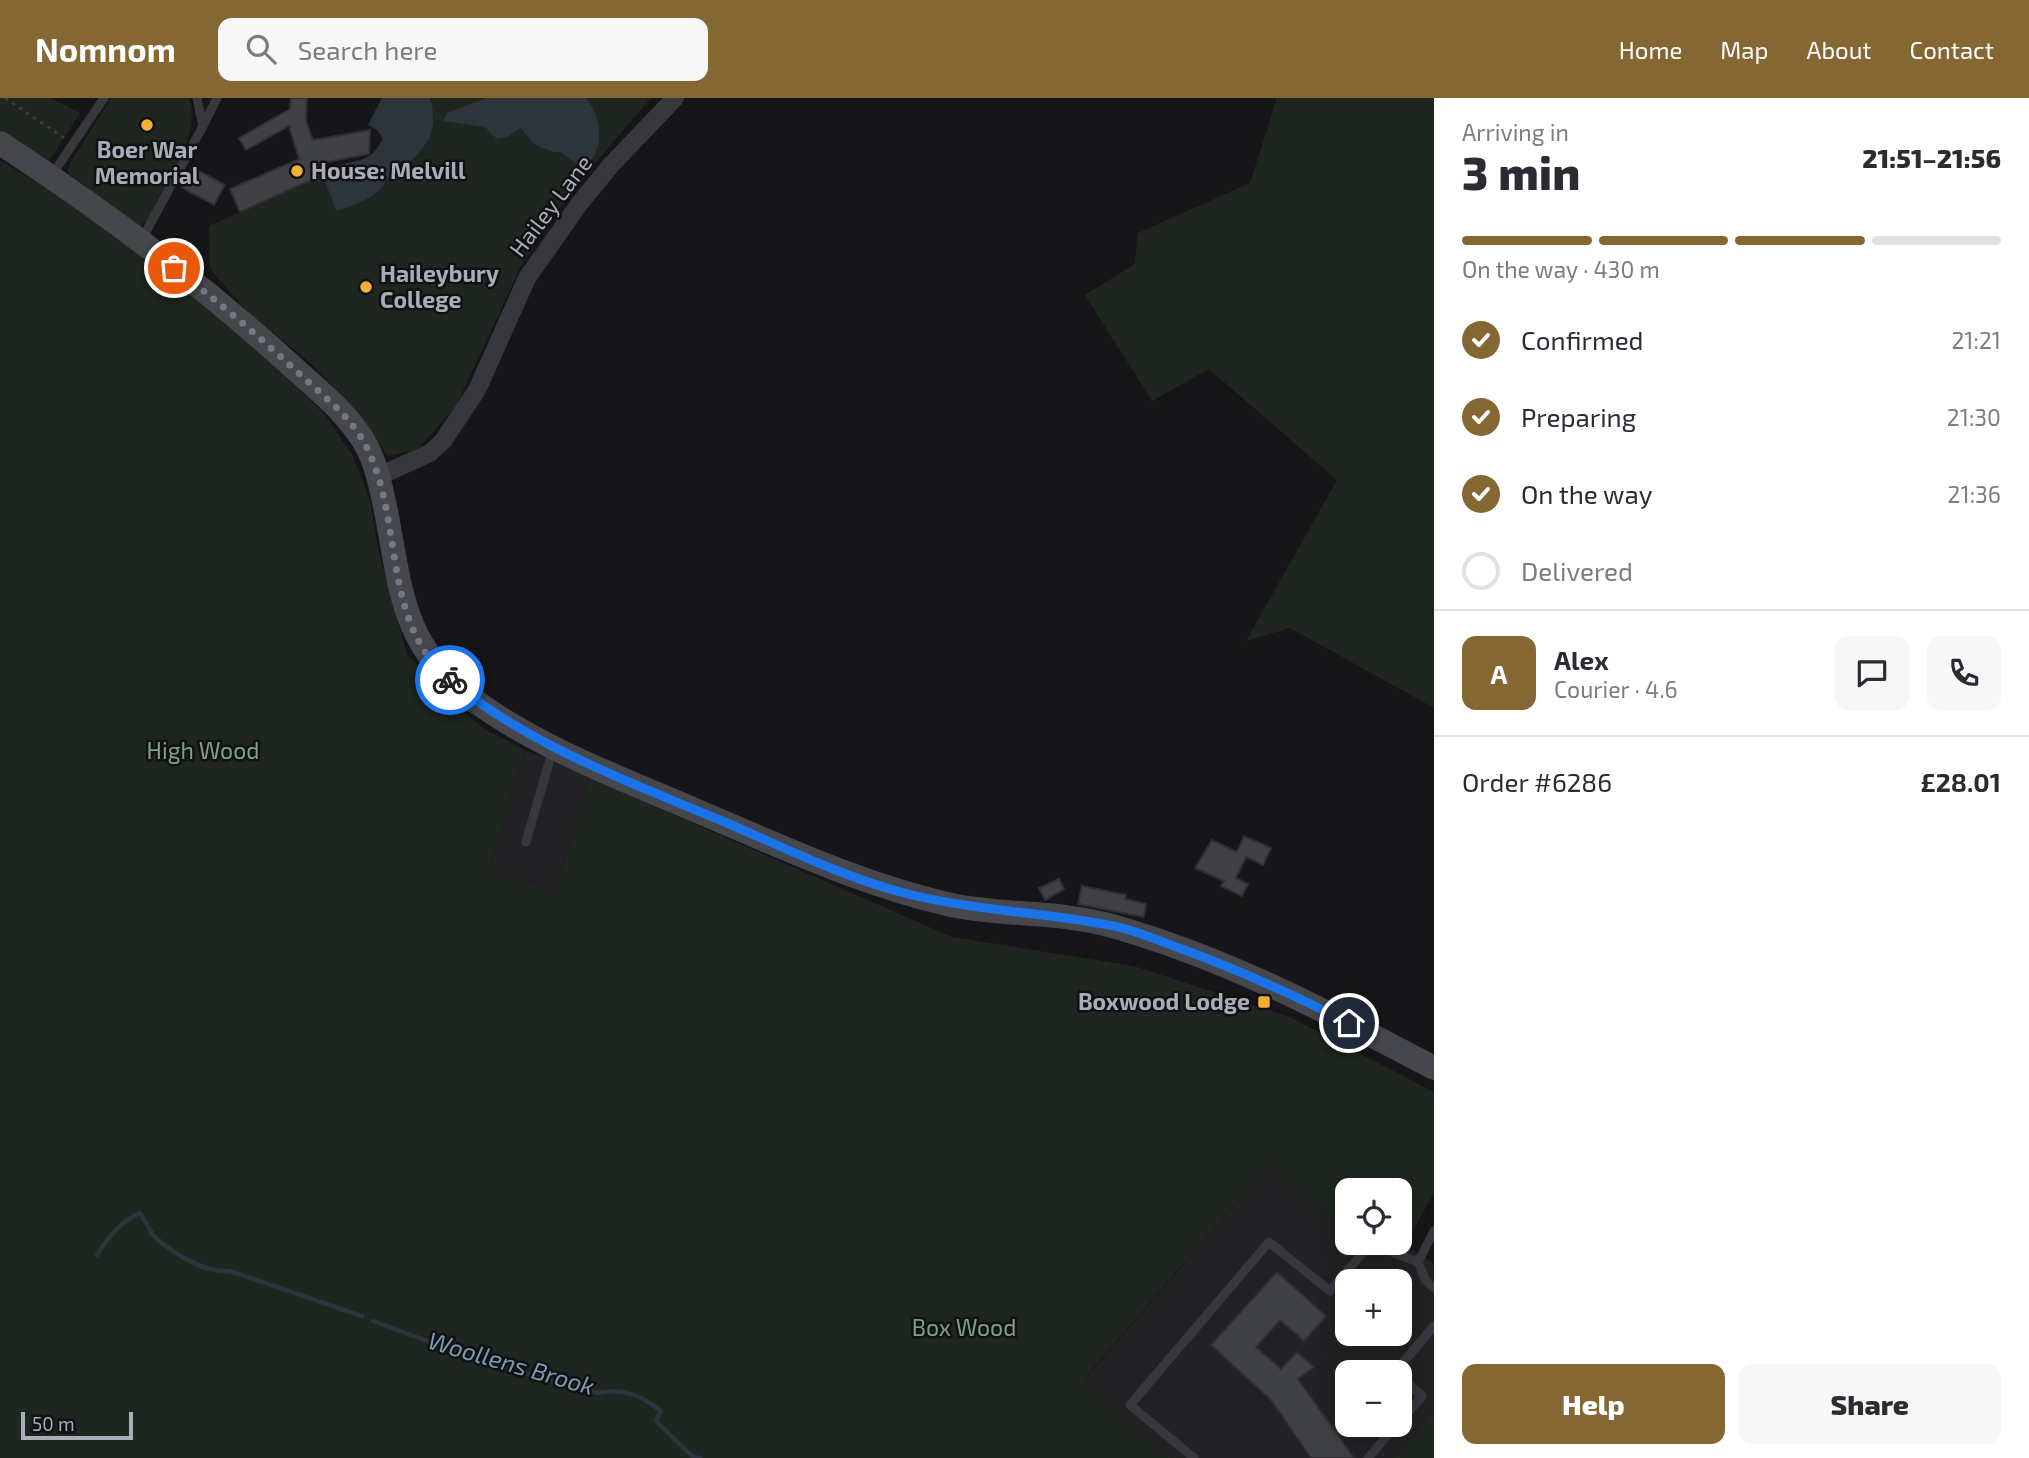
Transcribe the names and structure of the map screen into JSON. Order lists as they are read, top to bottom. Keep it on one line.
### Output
{"streets":{"street":["Hailey Lane"]},"water":["Woollens Brook"],"parks":["High Wood","Box Wood"],"places":{"other":["Boer War Memorial","House: Melvill","Haileybury College"],"transit":["Boxwood Lodge"]},"scale_bar":"50 m","page":{"header":"Nomnom","search":"Search here","nav":["Home","Map","About","Contact"],"heading":["3 min","Arriving in","21:51–21:56"],"panel":["Alex","Courier · 4.6","Order #6286","£28.01"],"bar":"On the way · 430 m","list":[["Confirmed","21:21"],["Preparing","21:30"],["On the way","21:36"],"Delivered"],"round":"A","map_buttons":["+","−"],"buttons":["Help","Share"],"scale":"50 m"}}
